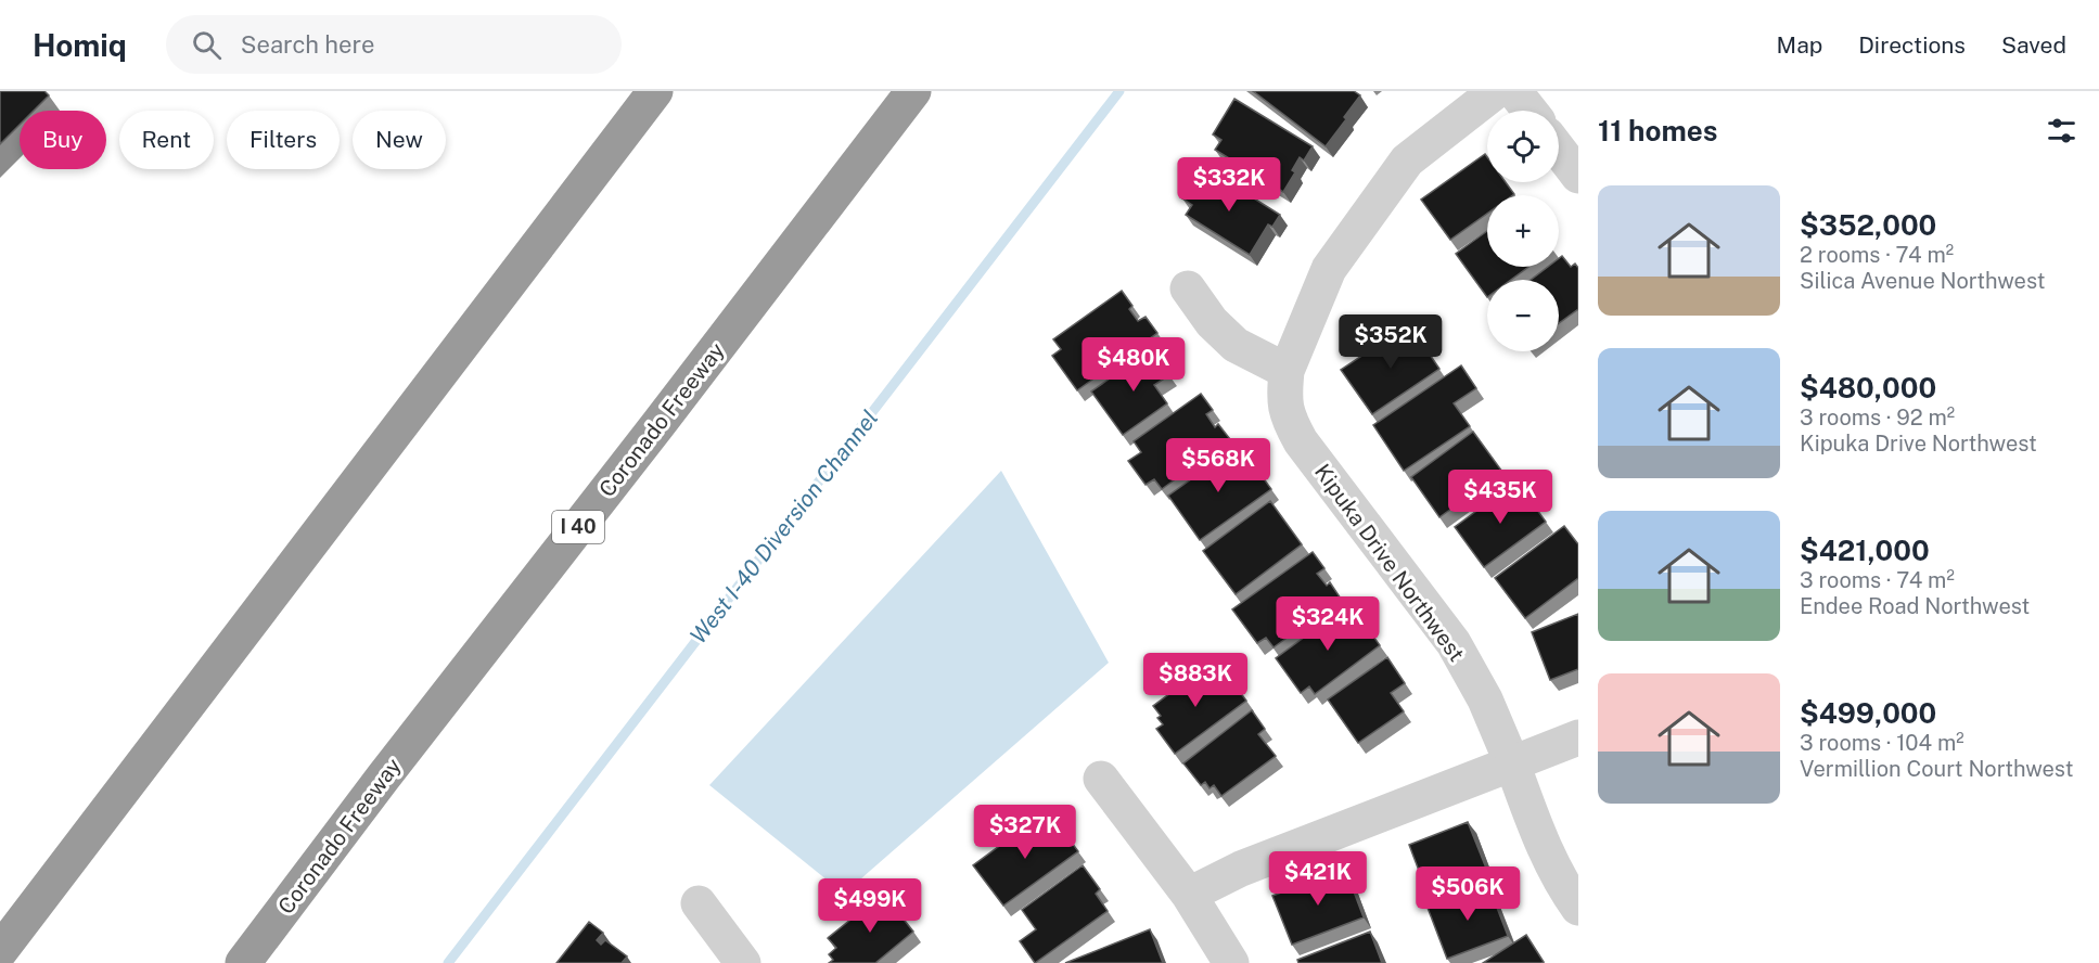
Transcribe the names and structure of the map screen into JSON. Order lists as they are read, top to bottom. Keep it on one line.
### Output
{"streets":{"highway":["Coronado Freeway","I 40"],"street":["Kipuka Drive Northwest"]},"water":["West I-40 Diversion Channel"],"page":{"header":"Homiq","search":"Search here","nav":["Map","Directions","Saved"],"heading":"11 homes","map_buttons":["+","−"],"chip":["Buy","Rent","Filters","New"],"price":["$332K","$352K","$480K","$568K","$435K","$324K","$883K","$327K","$421K","$506K","$499K"],"list":[{"name":"$352,000","note":"2 rooms · 74 m² · Silica Avenue Northwest"},{"name":"$480,000","note":"3 rooms · 92 m² · Kipuka Drive Northwest"},{"name":"$421,000","note":"3 rooms · 74 m² · Endee Road Northwest"},{"name":"$499,000","note":"3 rooms · 104 m² · Vermillion Court Northwest"}]}}
